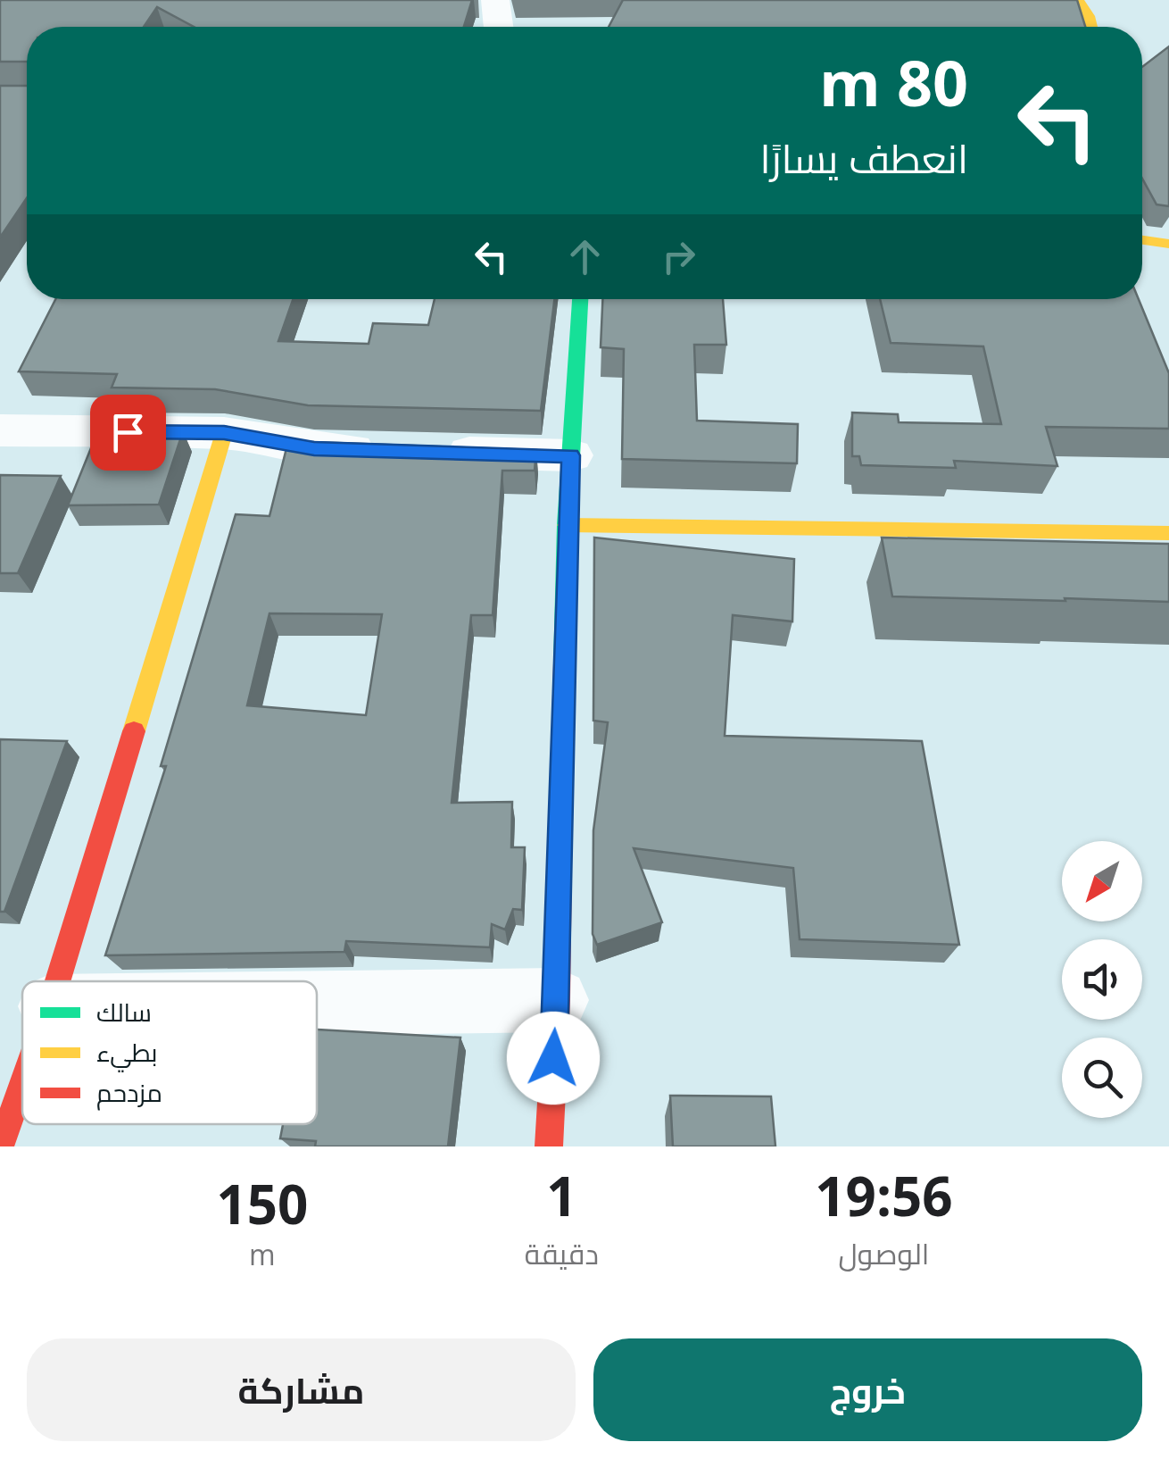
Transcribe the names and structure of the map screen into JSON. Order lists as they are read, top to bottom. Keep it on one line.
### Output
{"legend":["سالك","بطيء","مزدحم"],"north":"bottom left","page":{"turn":["80 m","انعطف يسارًا"],"eta":["19:56","الوصول","1","دقيقة","150","m"],"buttons":["خروج","مشاركة"]}}
